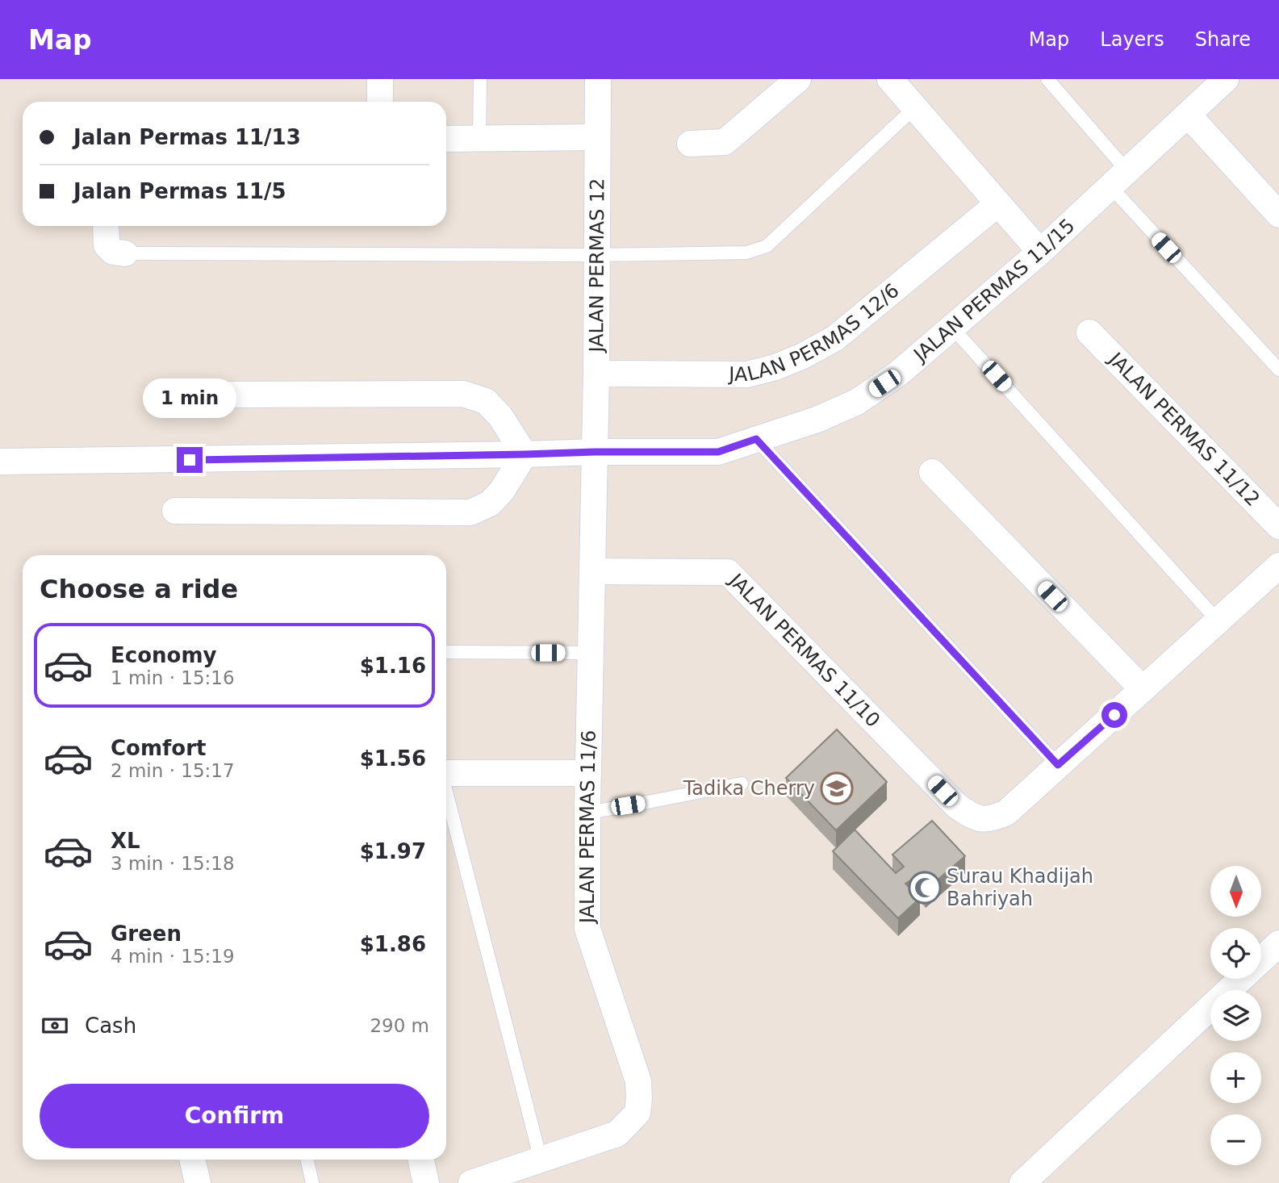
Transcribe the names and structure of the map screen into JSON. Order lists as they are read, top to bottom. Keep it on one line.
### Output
{"streets":{"street":["JALAN PERMAS 12","JALAN PERMAS 11/15","JALAN PERMAS 12/6","JALAN PERMAS 11/12","JALAN PERMAS 11/10","JALAN PERMAS 11/6"]},"crossings":[["JALAN PERMAS 12","JALAN PERMAS 11/15"],["JALAN PERMAS 12","JALAN PERMAS 12/6"],["JALAN PERMAS 12","JALAN PERMAS 11/6"],["JALAN PERMAS 11/15","JALAN PERMAS 11/6"],["JALAN PERMAS 11/10","JALAN PERMAS 11/6"]],"places":{"school or university":["Tadika Cherry"],"mosque":["Surau Khadijah Bahriyah"]},"north":"bottom","page":{"header":"Map","nav":["Map","Layers","Share"],"banner":["Jalan Permas 11/13","Jalan Permas 11/5"],"bubble":"1 min","heading":"Choose a ride","list":[{"name":"Economy","note":"1 min · 15:16","value":"$1.16"},{"name":"Comfort","note":"2 min · 15:17","value":"$1.56"},{"name":"XL","note":"3 min · 15:18","value":"$1.97"},{"name":"Green","note":"4 min · 15:19","value":"$1.86"}],"map_buttons":["+","−"],"pay":["Cash","290 m"],"buttons":"Confirm"}}
